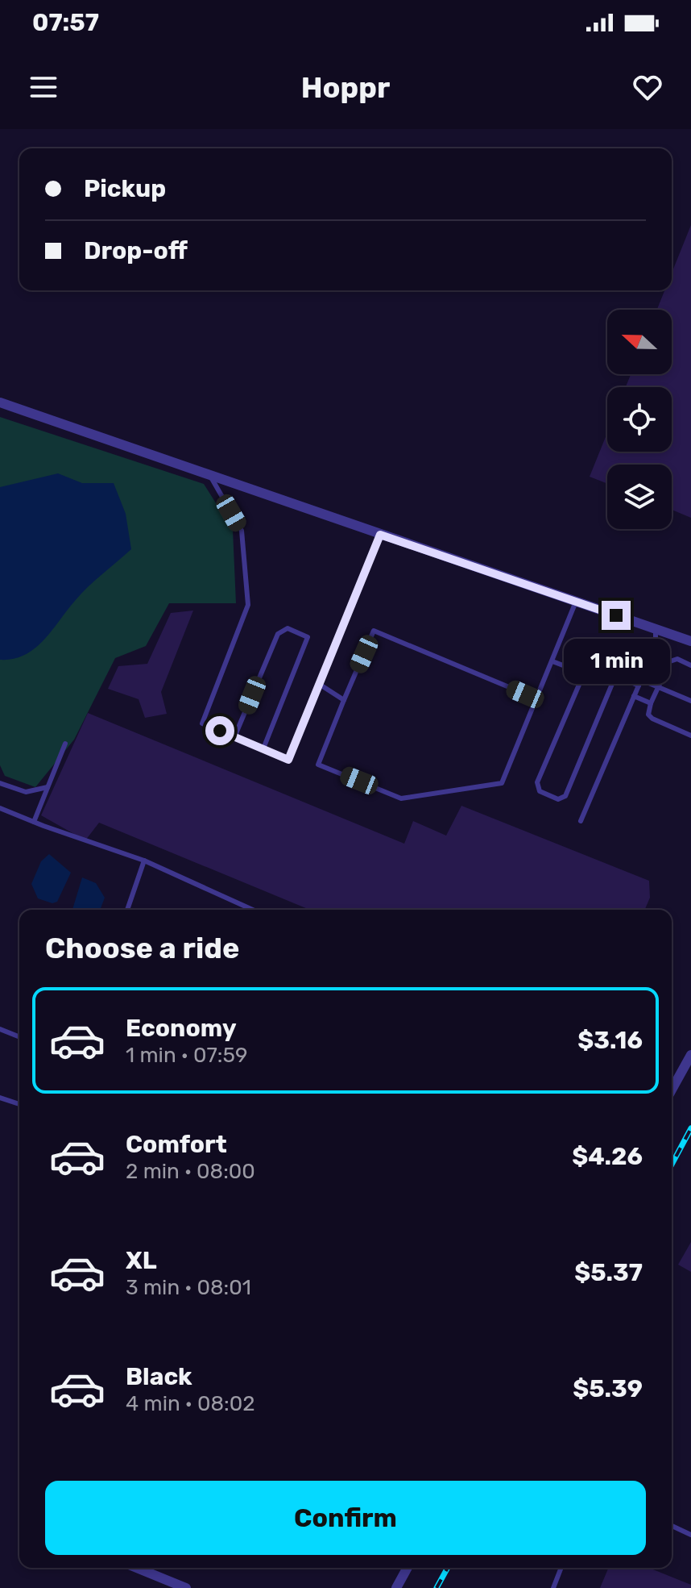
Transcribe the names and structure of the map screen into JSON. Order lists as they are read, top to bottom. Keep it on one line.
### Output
{"north":"left","page":{"status":"07:57","header":"Hoppr","banner":["Pickup","Drop-off"],"bubble":"1 min","heading":"Choose a ride","list":[{"name":"Economy","note":"1 min · 07:59","value":"$3.16"},{"name":"Comfort","note":"2 min · 08:00","value":"$4.26"},{"name":"XL","note":"3 min · 08:01","value":"$5.37"},{"name":"Black","note":"4 min · 08:02","value":"$5.39"}],"buttons":"Confirm"}}
